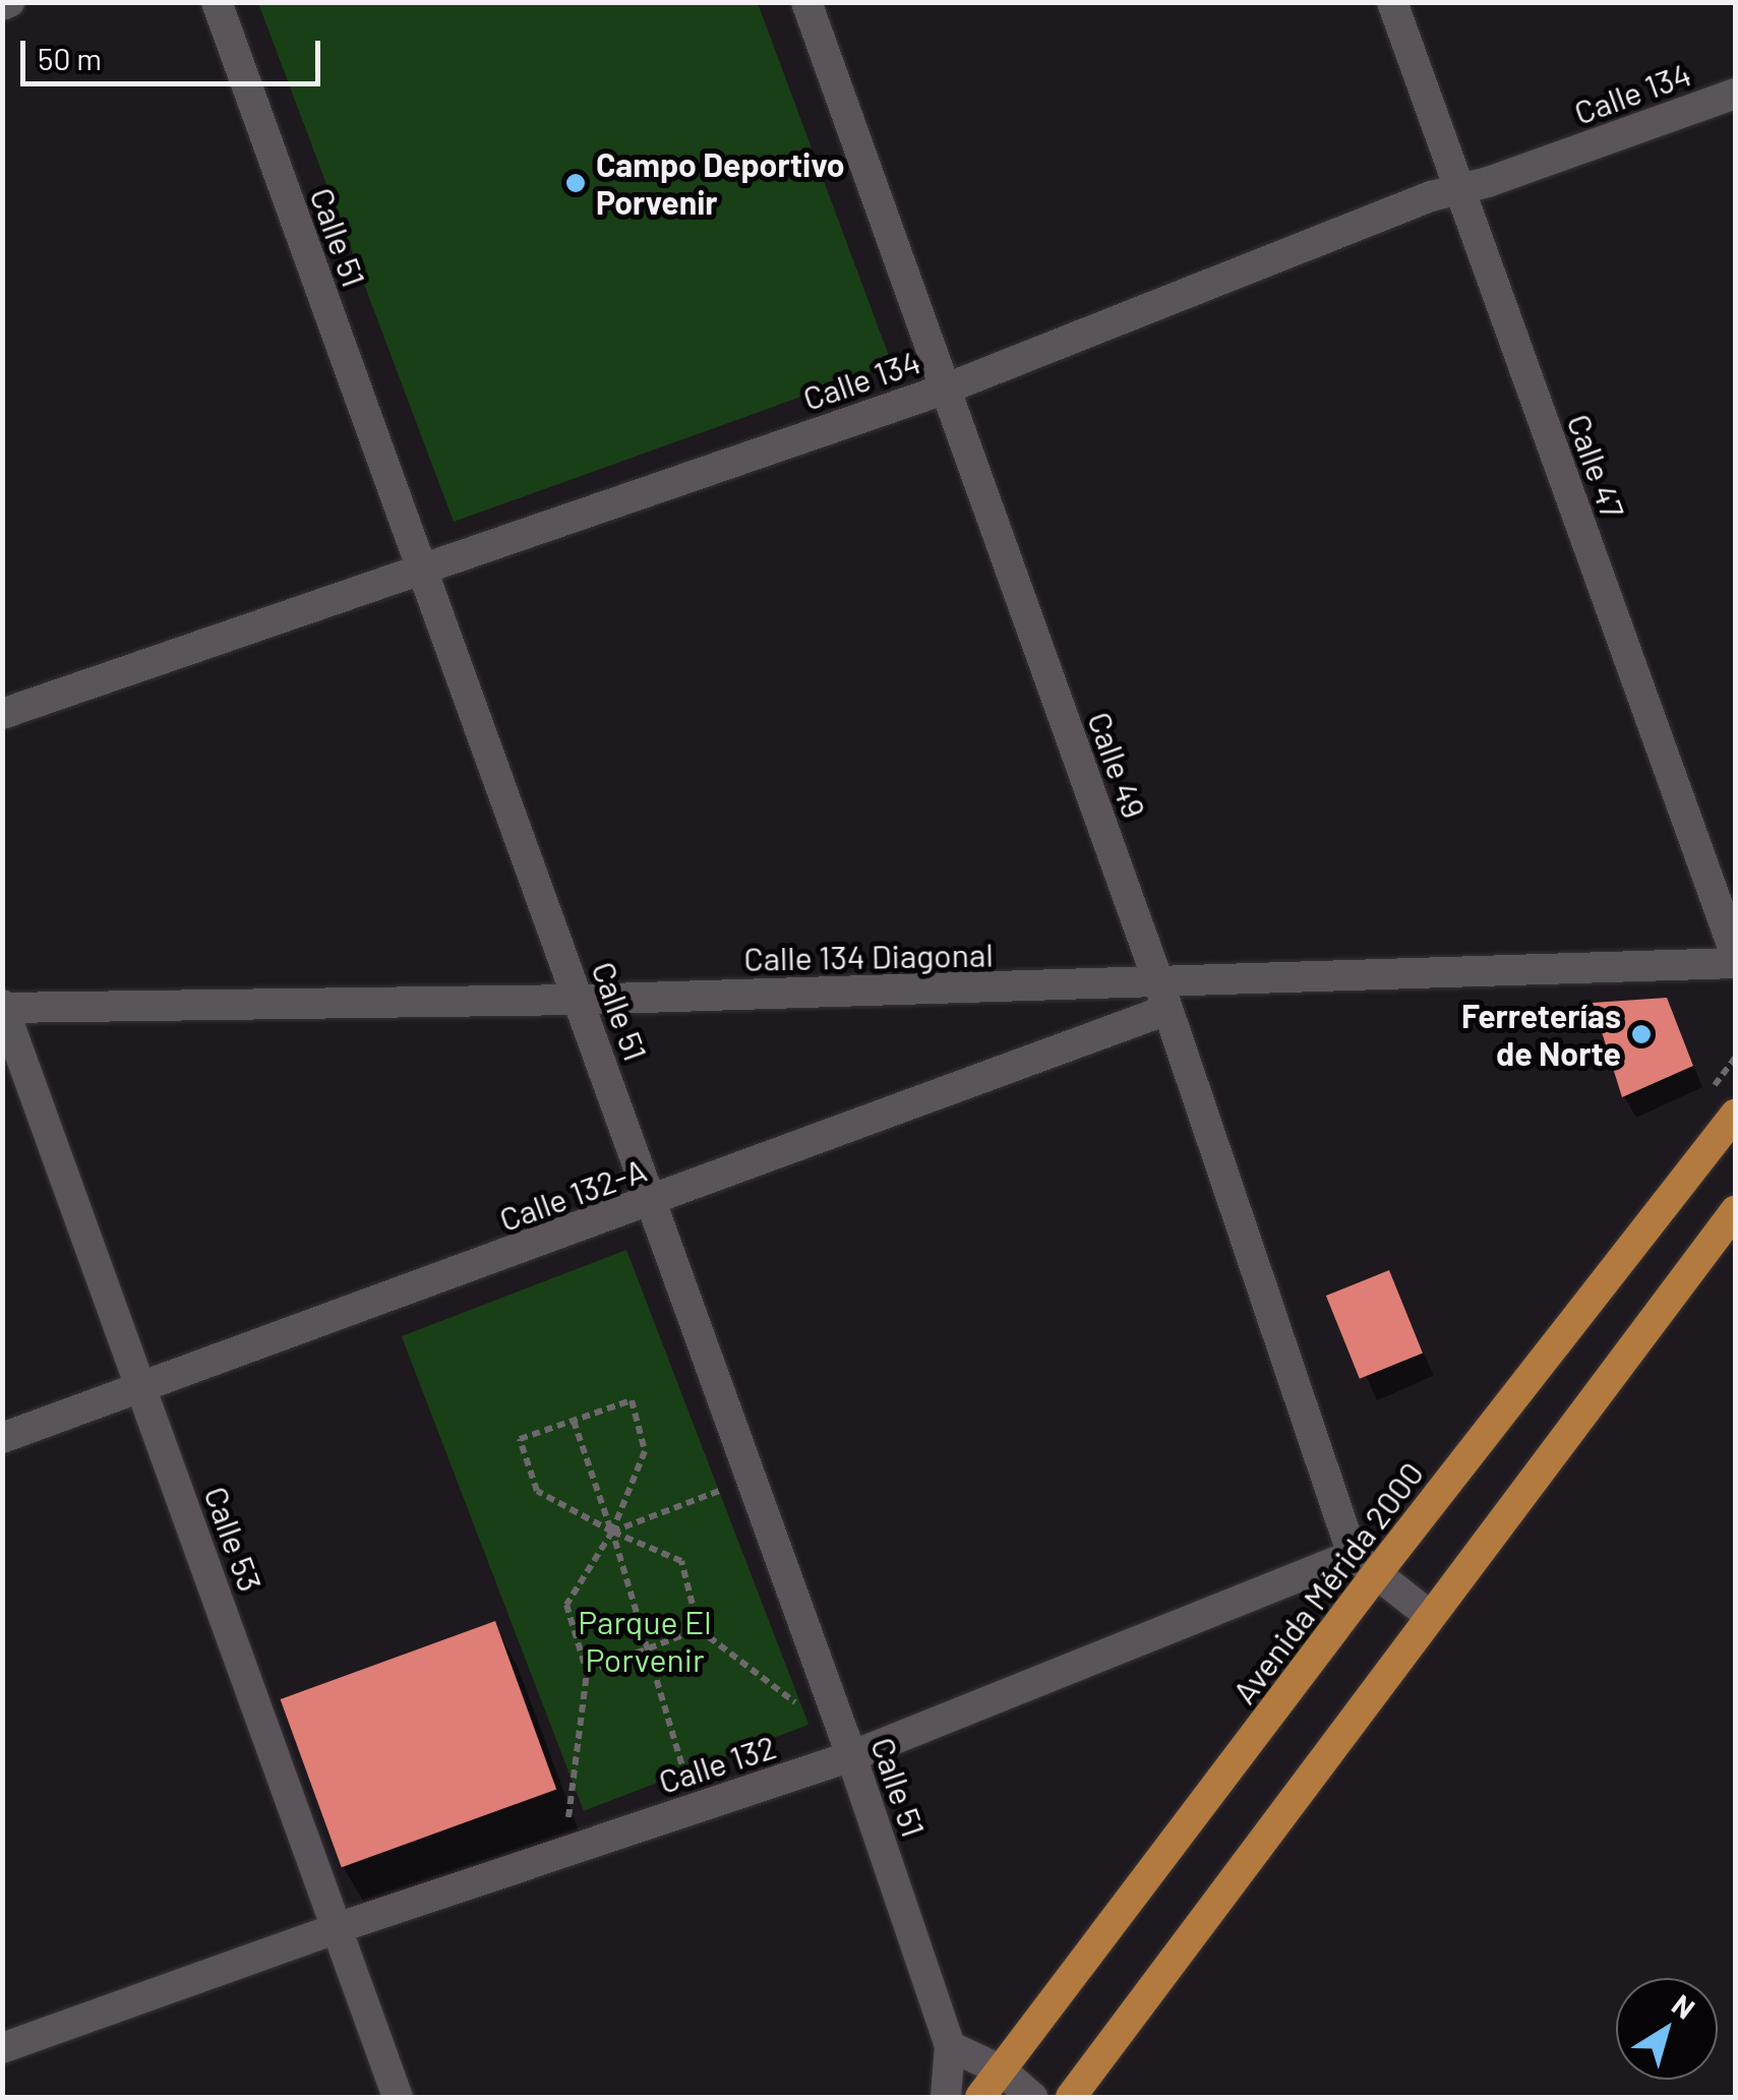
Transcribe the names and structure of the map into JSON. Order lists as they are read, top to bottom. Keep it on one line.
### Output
{"streets":{"main road":["Avenida Mérida 2000"],"street":["Calle 134","Calle 51","Calle 47","Calle 49","Calle 134 Diagonal","Calle 132-A","Calle 53","Calle 132"]},"crossings":[["Calle 134","Calle 51"],["Calle 134","Calle 47"],["Calle 134","Calle 49"],["Calle 51","Calle 134 Diagonal"],["Calle 51","Calle 132-A"],["Calle 51","Calle 132"],["Calle 49","Calle 134 Diagonal"],["Calle 49","Calle 132-A"],["Calle 49","Avenida Mérida 2000"],["Calle 49","Calle 132"],["Calle 134 Diagonal","Calle 132-A"],["Calle 134 Diagonal","Calle 53"],["Calle 132-A","Calle 53"],["Calle 53","Calle 132"],["Avenida Mérida 2000","Calle 132"]],"parks":["Parque El Porvenir"],"places":["Campo Deportivo Porvenir","Ferreterías de Norte"],"scale_bar":"50 m","north":"top right"}
